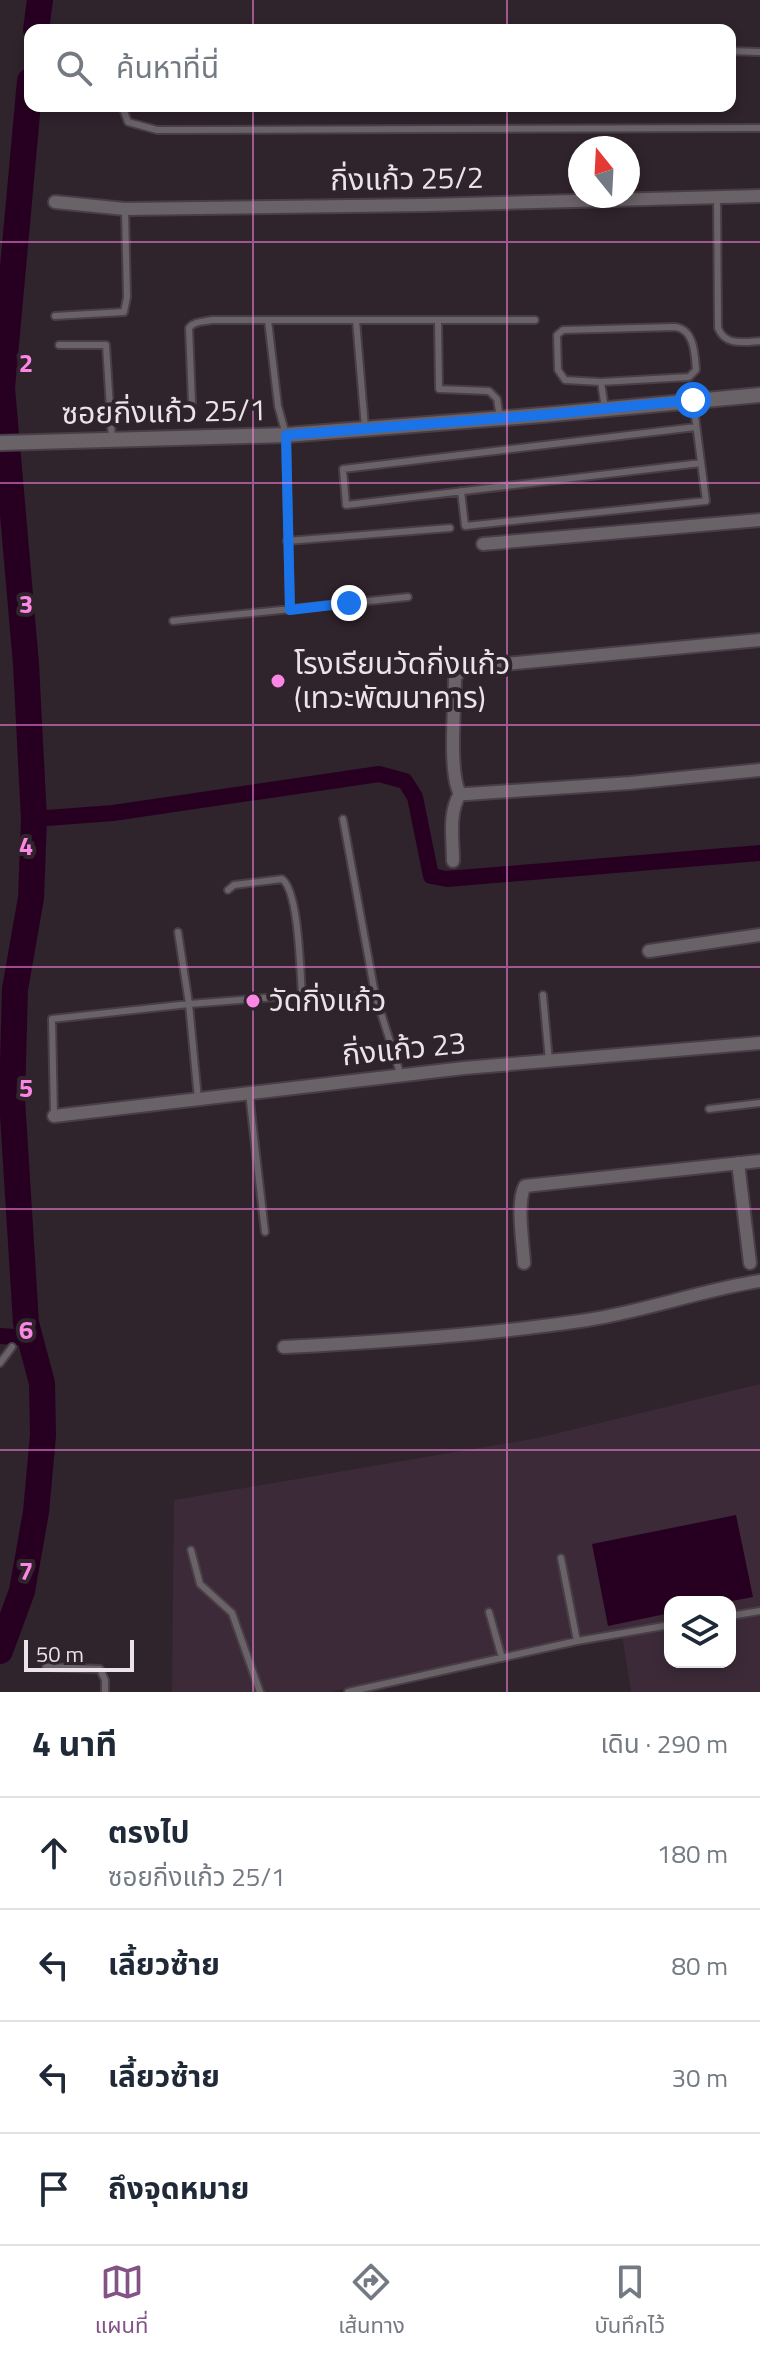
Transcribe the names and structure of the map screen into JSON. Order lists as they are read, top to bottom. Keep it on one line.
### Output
{"streets":{"street":["กิ่งแก้ว 25/2","ซอยกิ่งแก้ว 25/1","กิ่งแก้ว 23"]},"places":["โรงเรียนวัดกิ่งแก้ว (เทวะพัฒนาคาร)","วัดกิ่งแก้ว"],"scale_bar":"50 m","north":"top","page":{"search":"ค้นหาที่นี่","scale":"50 m","heading":["4 นาที","เดิน · 290 m"],"list":[["ตรงไป","ซอยกิ่งแก้ว 25/1","180 m"],["เลี้ยวซ้าย","80 m"],["เลี้ยวซ้าย","30 m"],"ถึงจุดหมาย"],"nav":["แผนที่","เส้นทาง","บันทึกไว้"]},"grid":{"rows":["2","3","4","5","6","7"]}}
